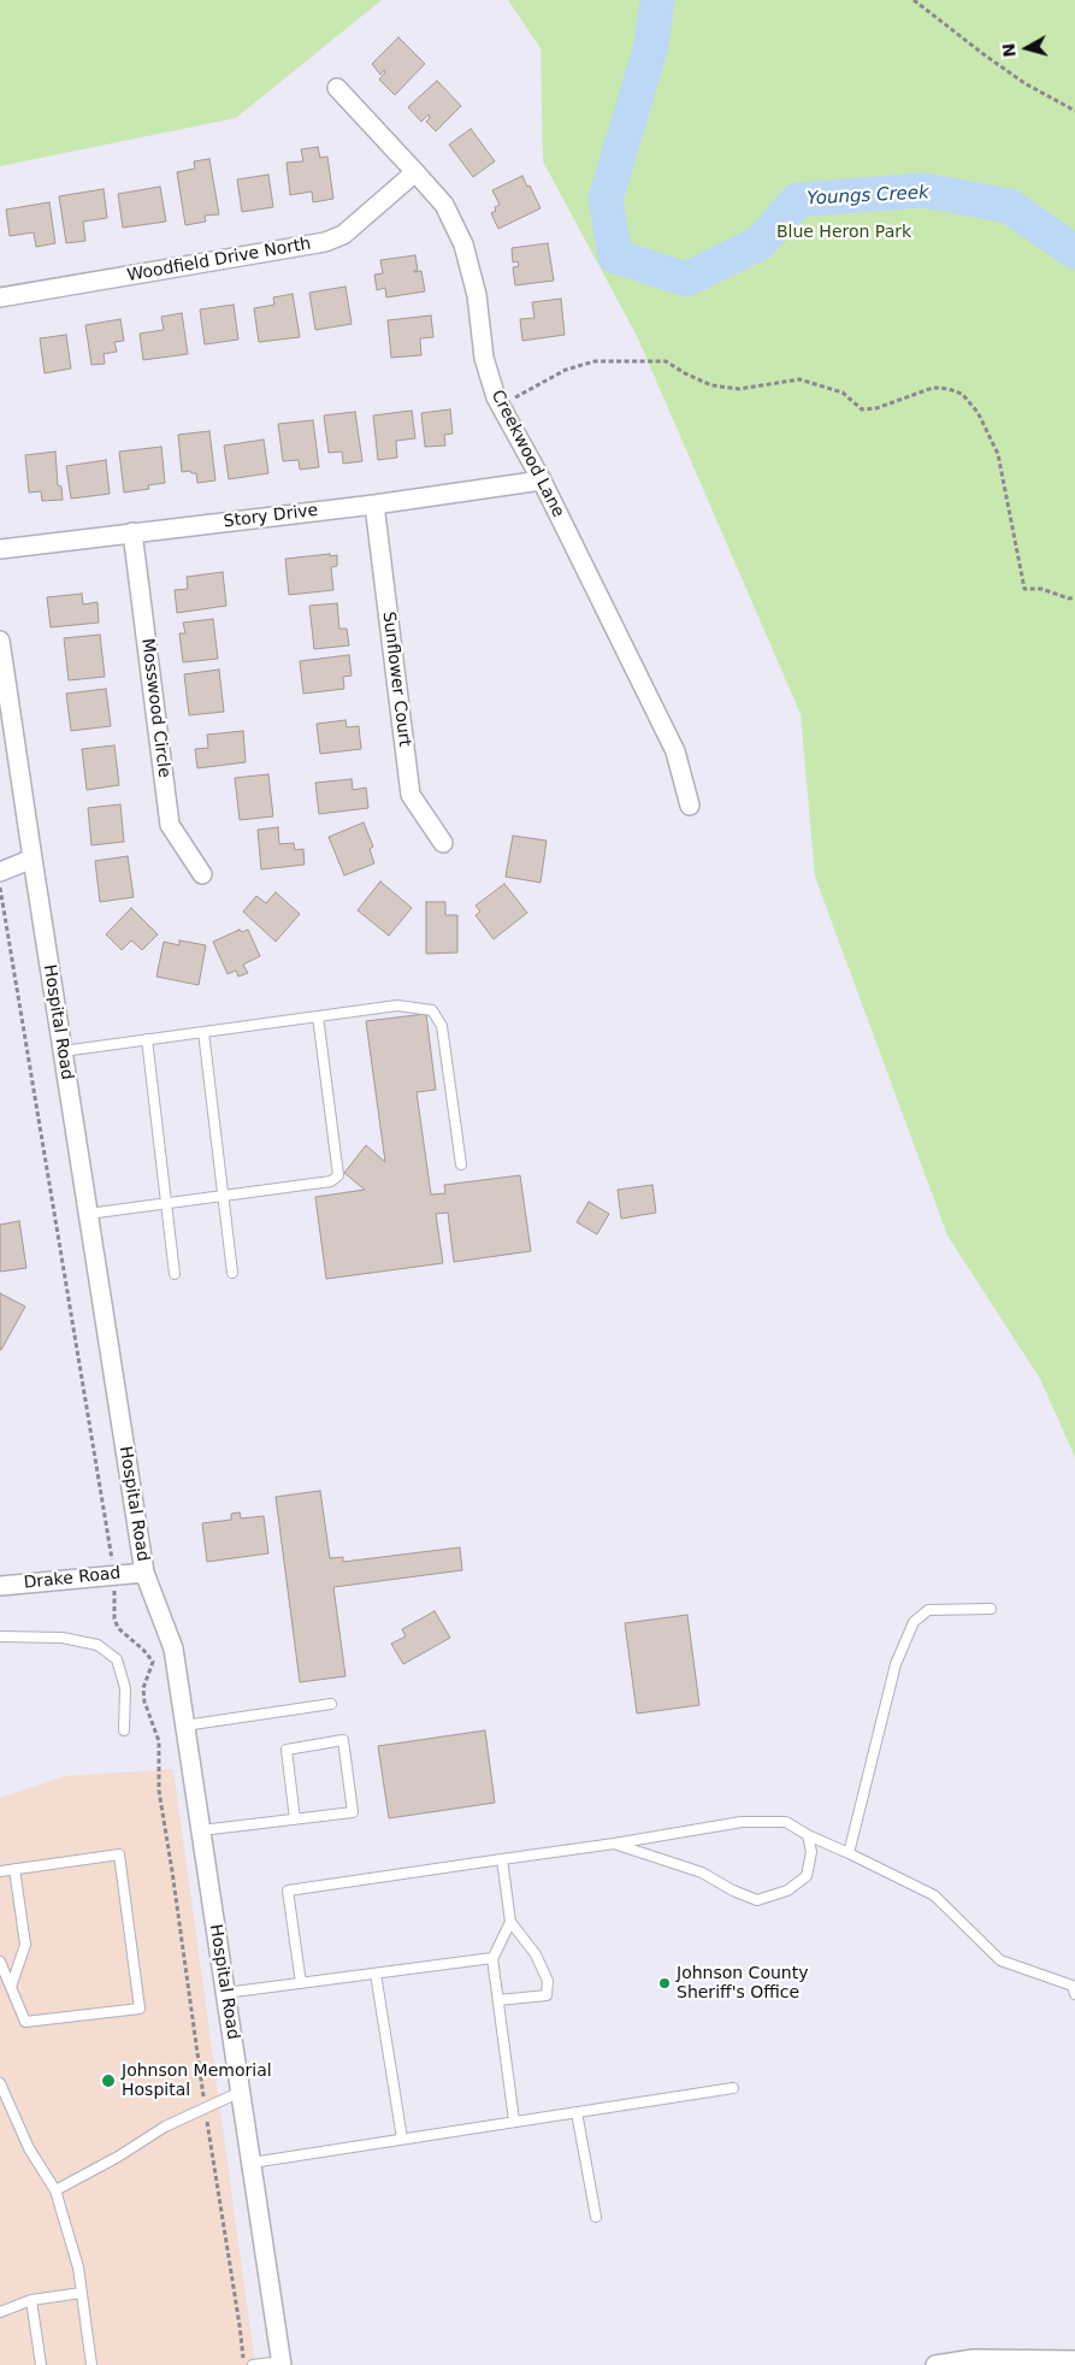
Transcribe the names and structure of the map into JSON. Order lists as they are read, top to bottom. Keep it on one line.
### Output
{"streets":{"street":["Woodfield Drive North","Creekwood Lane","Story Drive","Sunflower Court","Mosswood Circle","Hospital Road","Drake Road"]},"crossings":[["Woodfield Drive North","Creekwood Lane"],["Creekwood Lane","Story Drive"],["Story Drive","Sunflower Court"],["Story Drive","Mosswood Circle"],["Hospital Road","Drake Road"]],"water":["Youngs Creek"],"parks":["Blue Heron Park"],"places":["Johnson County Sheriff's Office","Johnson Memorial Hospital"],"north":"left"}
